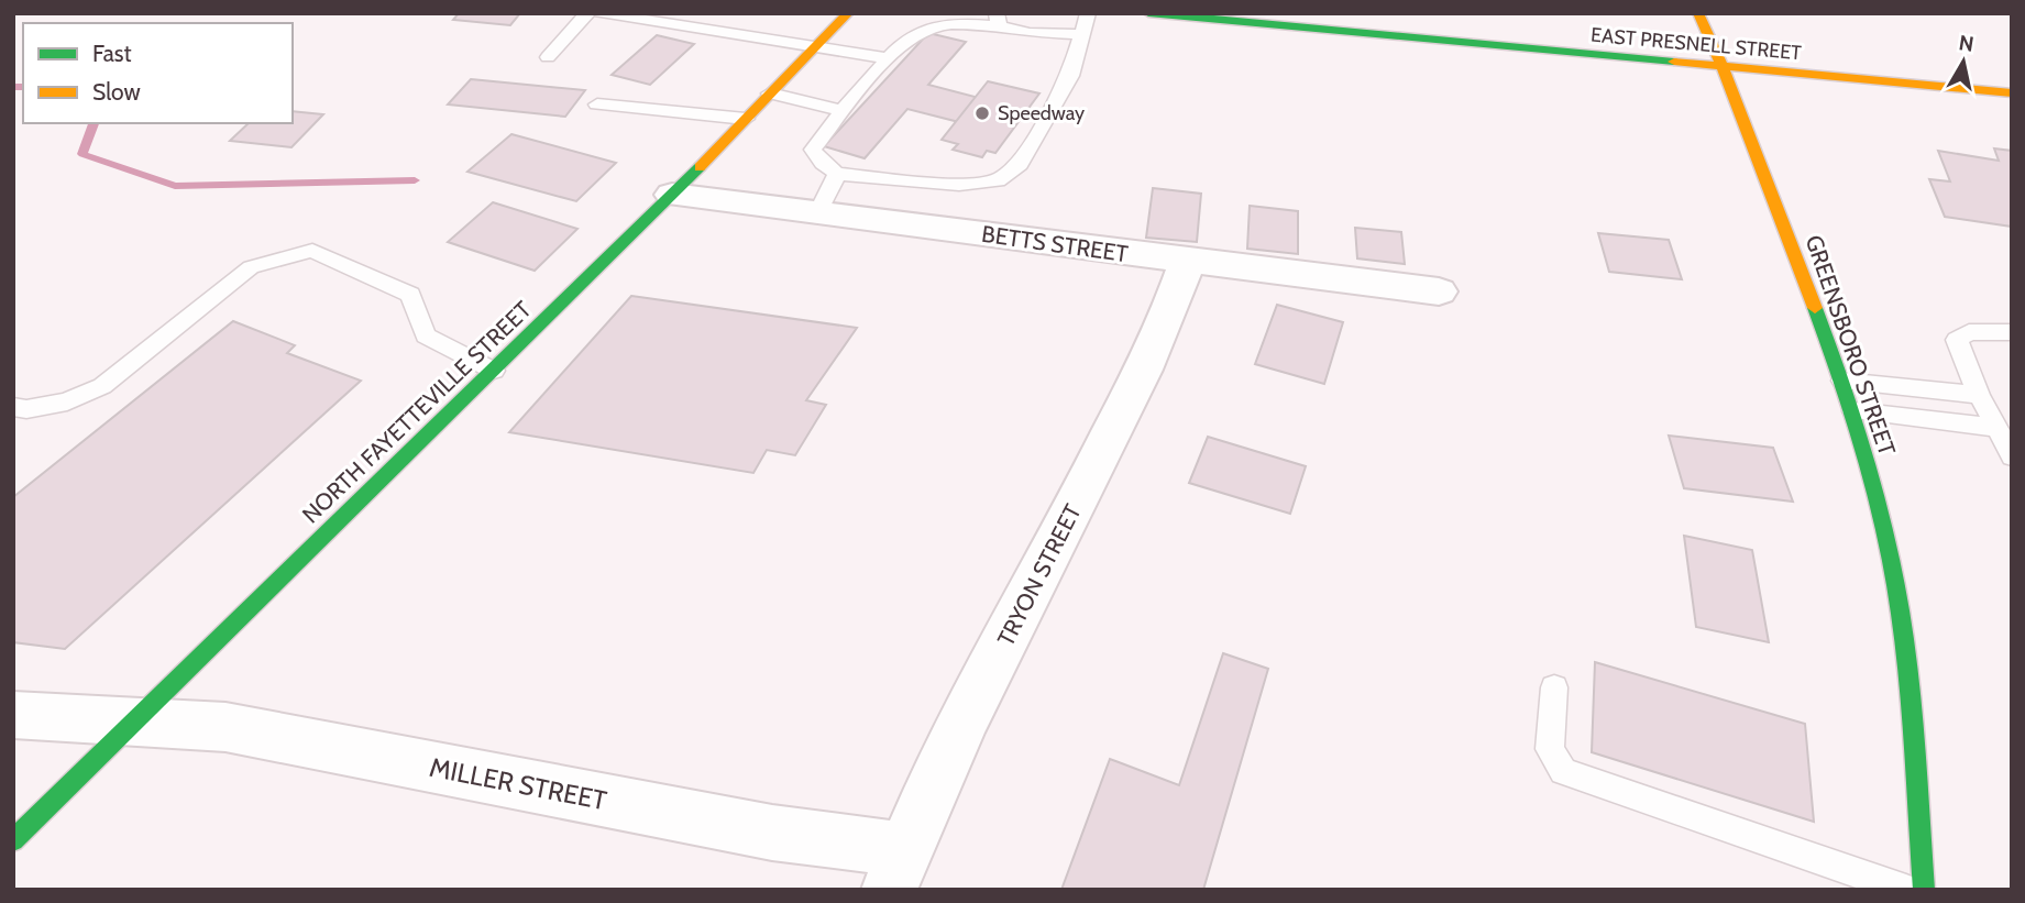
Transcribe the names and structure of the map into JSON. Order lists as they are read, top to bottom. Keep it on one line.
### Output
{"streets":{"main road":["EAST PRESNELL STREET","GREENSBORO STREET","NORTH FAYETTEVILLE STREET"],"street":["BETTS STREET","TRYON STREET","MILLER STREET"]},"crossings":[["EAST PRESNELL STREET","GREENSBORO STREET"],["BETTS STREET","NORTH FAYETTEVILLE STREET"],["BETTS STREET","TRYON STREET"],["NORTH FAYETTEVILLE STREET","MILLER STREET"],["TRYON STREET","MILLER STREET"]],"places":["Speedway"],"legend":["Fast","Slow"],"north":"top"}
